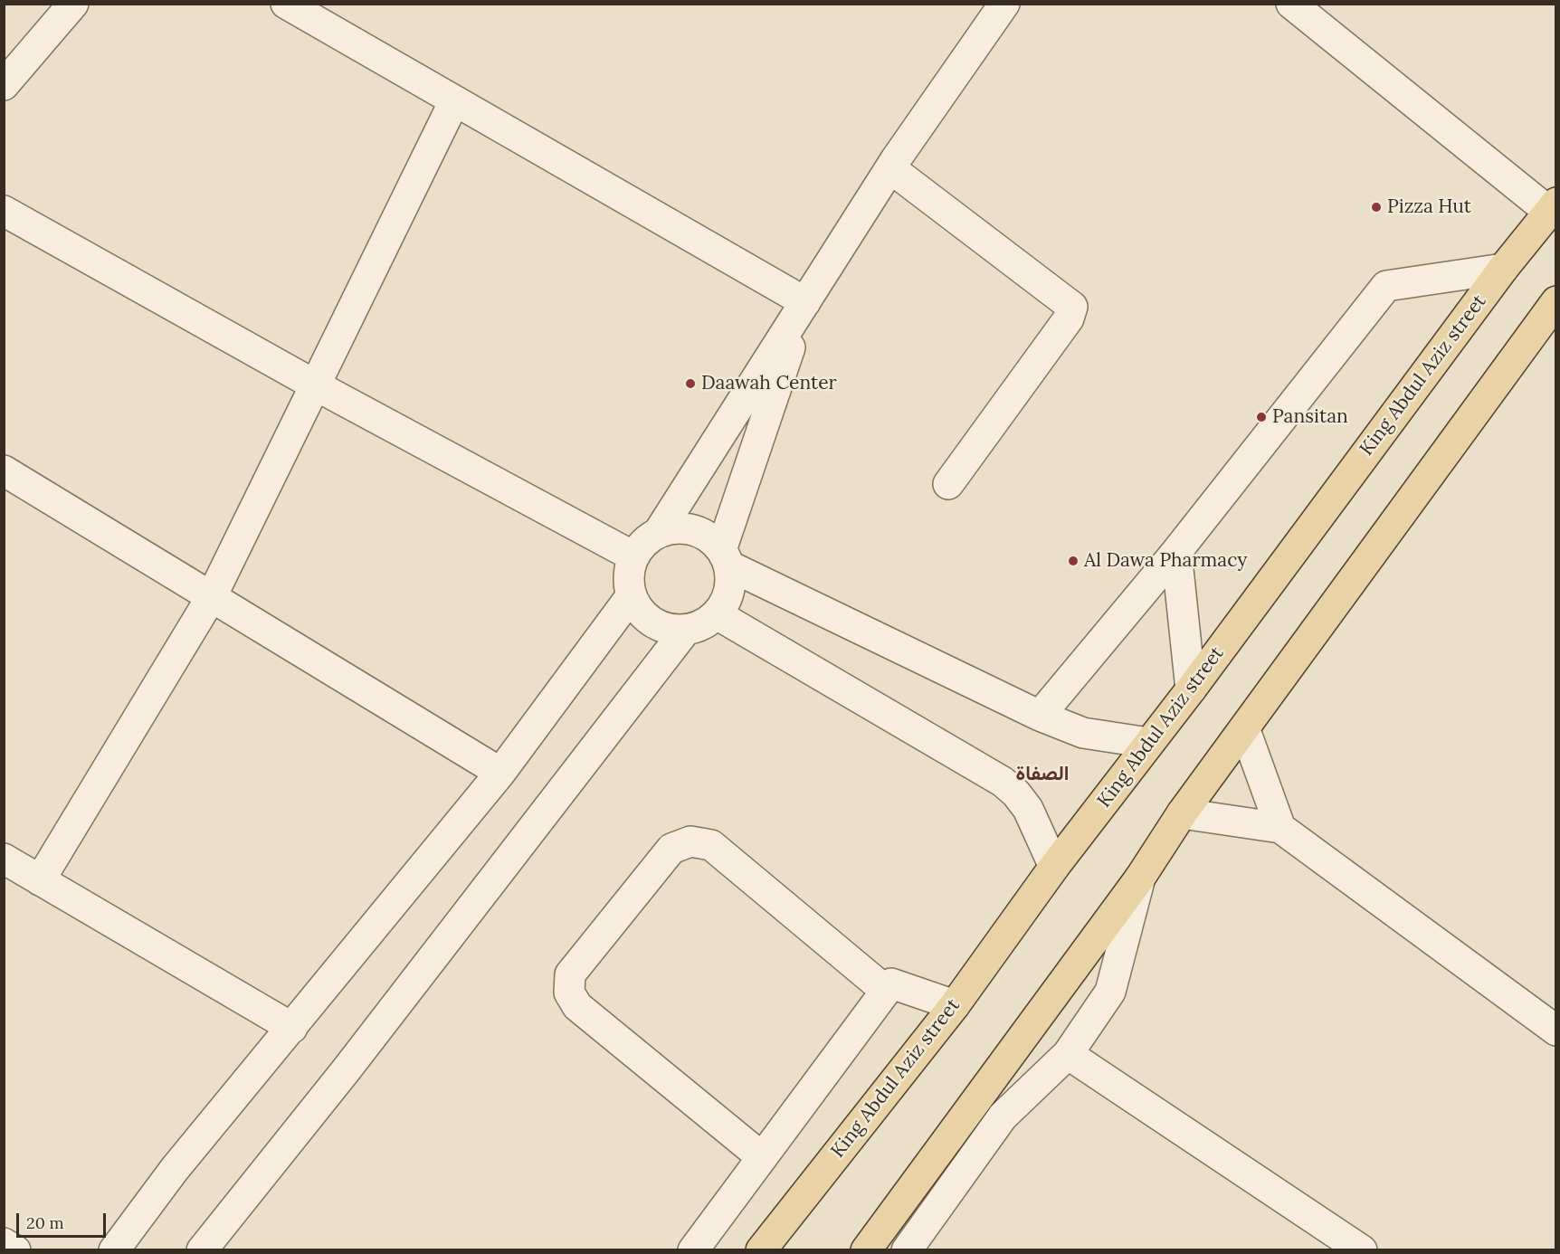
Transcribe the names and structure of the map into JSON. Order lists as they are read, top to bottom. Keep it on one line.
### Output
{"streets":{"main road":["King Abdul Aziz street"]},"districts":["الصفاة"],"places":["Pizza Hut","Daawah Center","Pansitan","Al Dawa Pharmacy"],"scale_bar":"20 m"}
